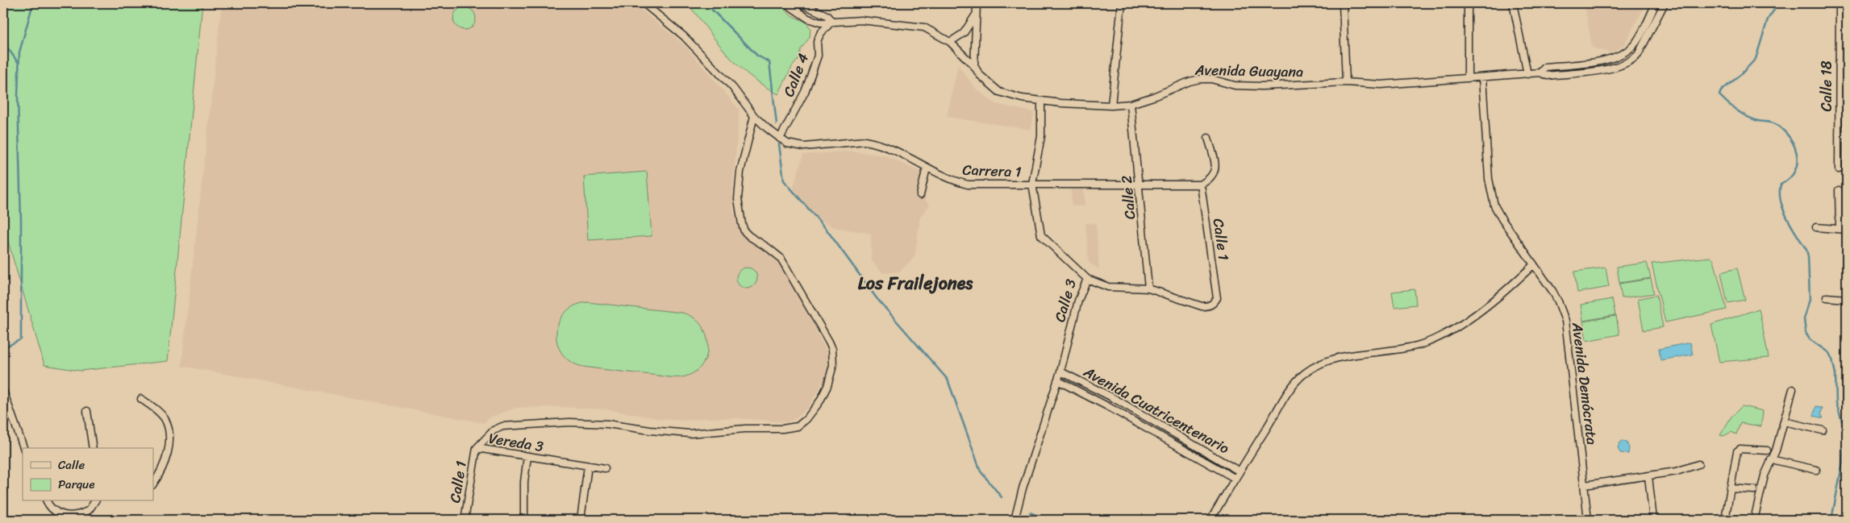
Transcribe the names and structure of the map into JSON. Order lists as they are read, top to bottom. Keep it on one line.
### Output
{"streets":{"street":["Avenida Guayana","Calle 4","Calle 18","Carrera 1","Calle 2","Calle 1","Calle 3","Avenida Demócrata","Avenida Cuatricentenario","Vereda 3"]},"crossings":[["Avenida Guayana","Calle 4"],["Avenida Guayana","Calle 2"],["Avenida Guayana","Calle 3"],["Avenida Guayana","Avenida Demócrata"],["Calle 4","Carrera 1"],["Carrera 1","Calle 2"],["Carrera 1","Calle 1"],["Carrera 1","Calle 3"],["Calle 2","Calle 1"],["Calle 1","Vereda 3"],["Calle 3","Avenida Cuatricentenario"]],"districts":["Los Frailejones"],"legend":["Calle","Parque"]}
